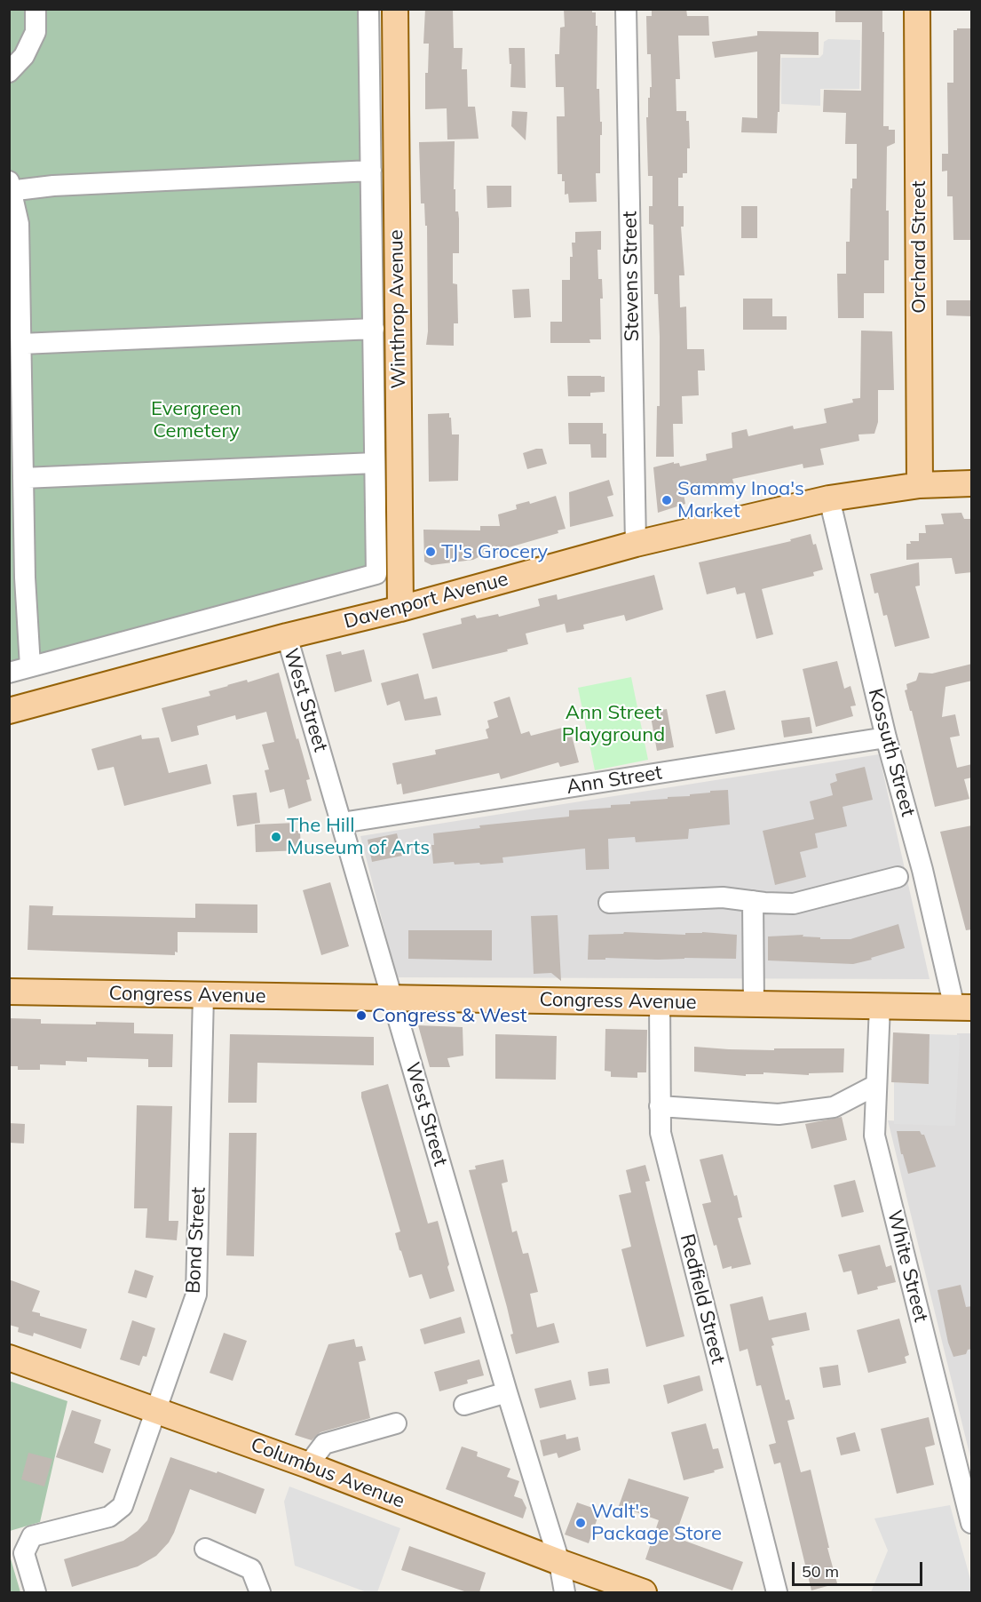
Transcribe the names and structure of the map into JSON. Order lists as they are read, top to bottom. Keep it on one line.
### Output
{"streets":{"main road":["Orchard Street","Winthrop Avenue","Davenport Avenue","Congress Avenue","Columbus Avenue"],"street":["Stevens Street","West Street","Kossuth Street","Ann Street","Bond Street","White Street","Redfield Street"]},"crossings":[["Orchard Street","Davenport Avenue"],["Stevens Street","Davenport Avenue"],["Winthrop Avenue","Davenport Avenue"],["Davenport Avenue","West Street"],["Davenport Avenue","Kossuth Street"],["West Street","Ann Street"],["West Street","Congress Avenue"],["West Street","Columbus Avenue"],["Kossuth Street","Ann Street"],["Kossuth Street","Congress Avenue"],["Congress Avenue","Bond Street"],["Congress Avenue","White Street"],["Congress Avenue","Redfield Street"],["Bond Street","Columbus Avenue"]],"parks":["Evergreen Cemetery","Ann Street Playground"],"places":["Sammy Inoa's Market","TJ's Grocery","The Hill Museum of Arts","Congress & West","Walt's Package Store"],"scale_bar":"50 m"}
